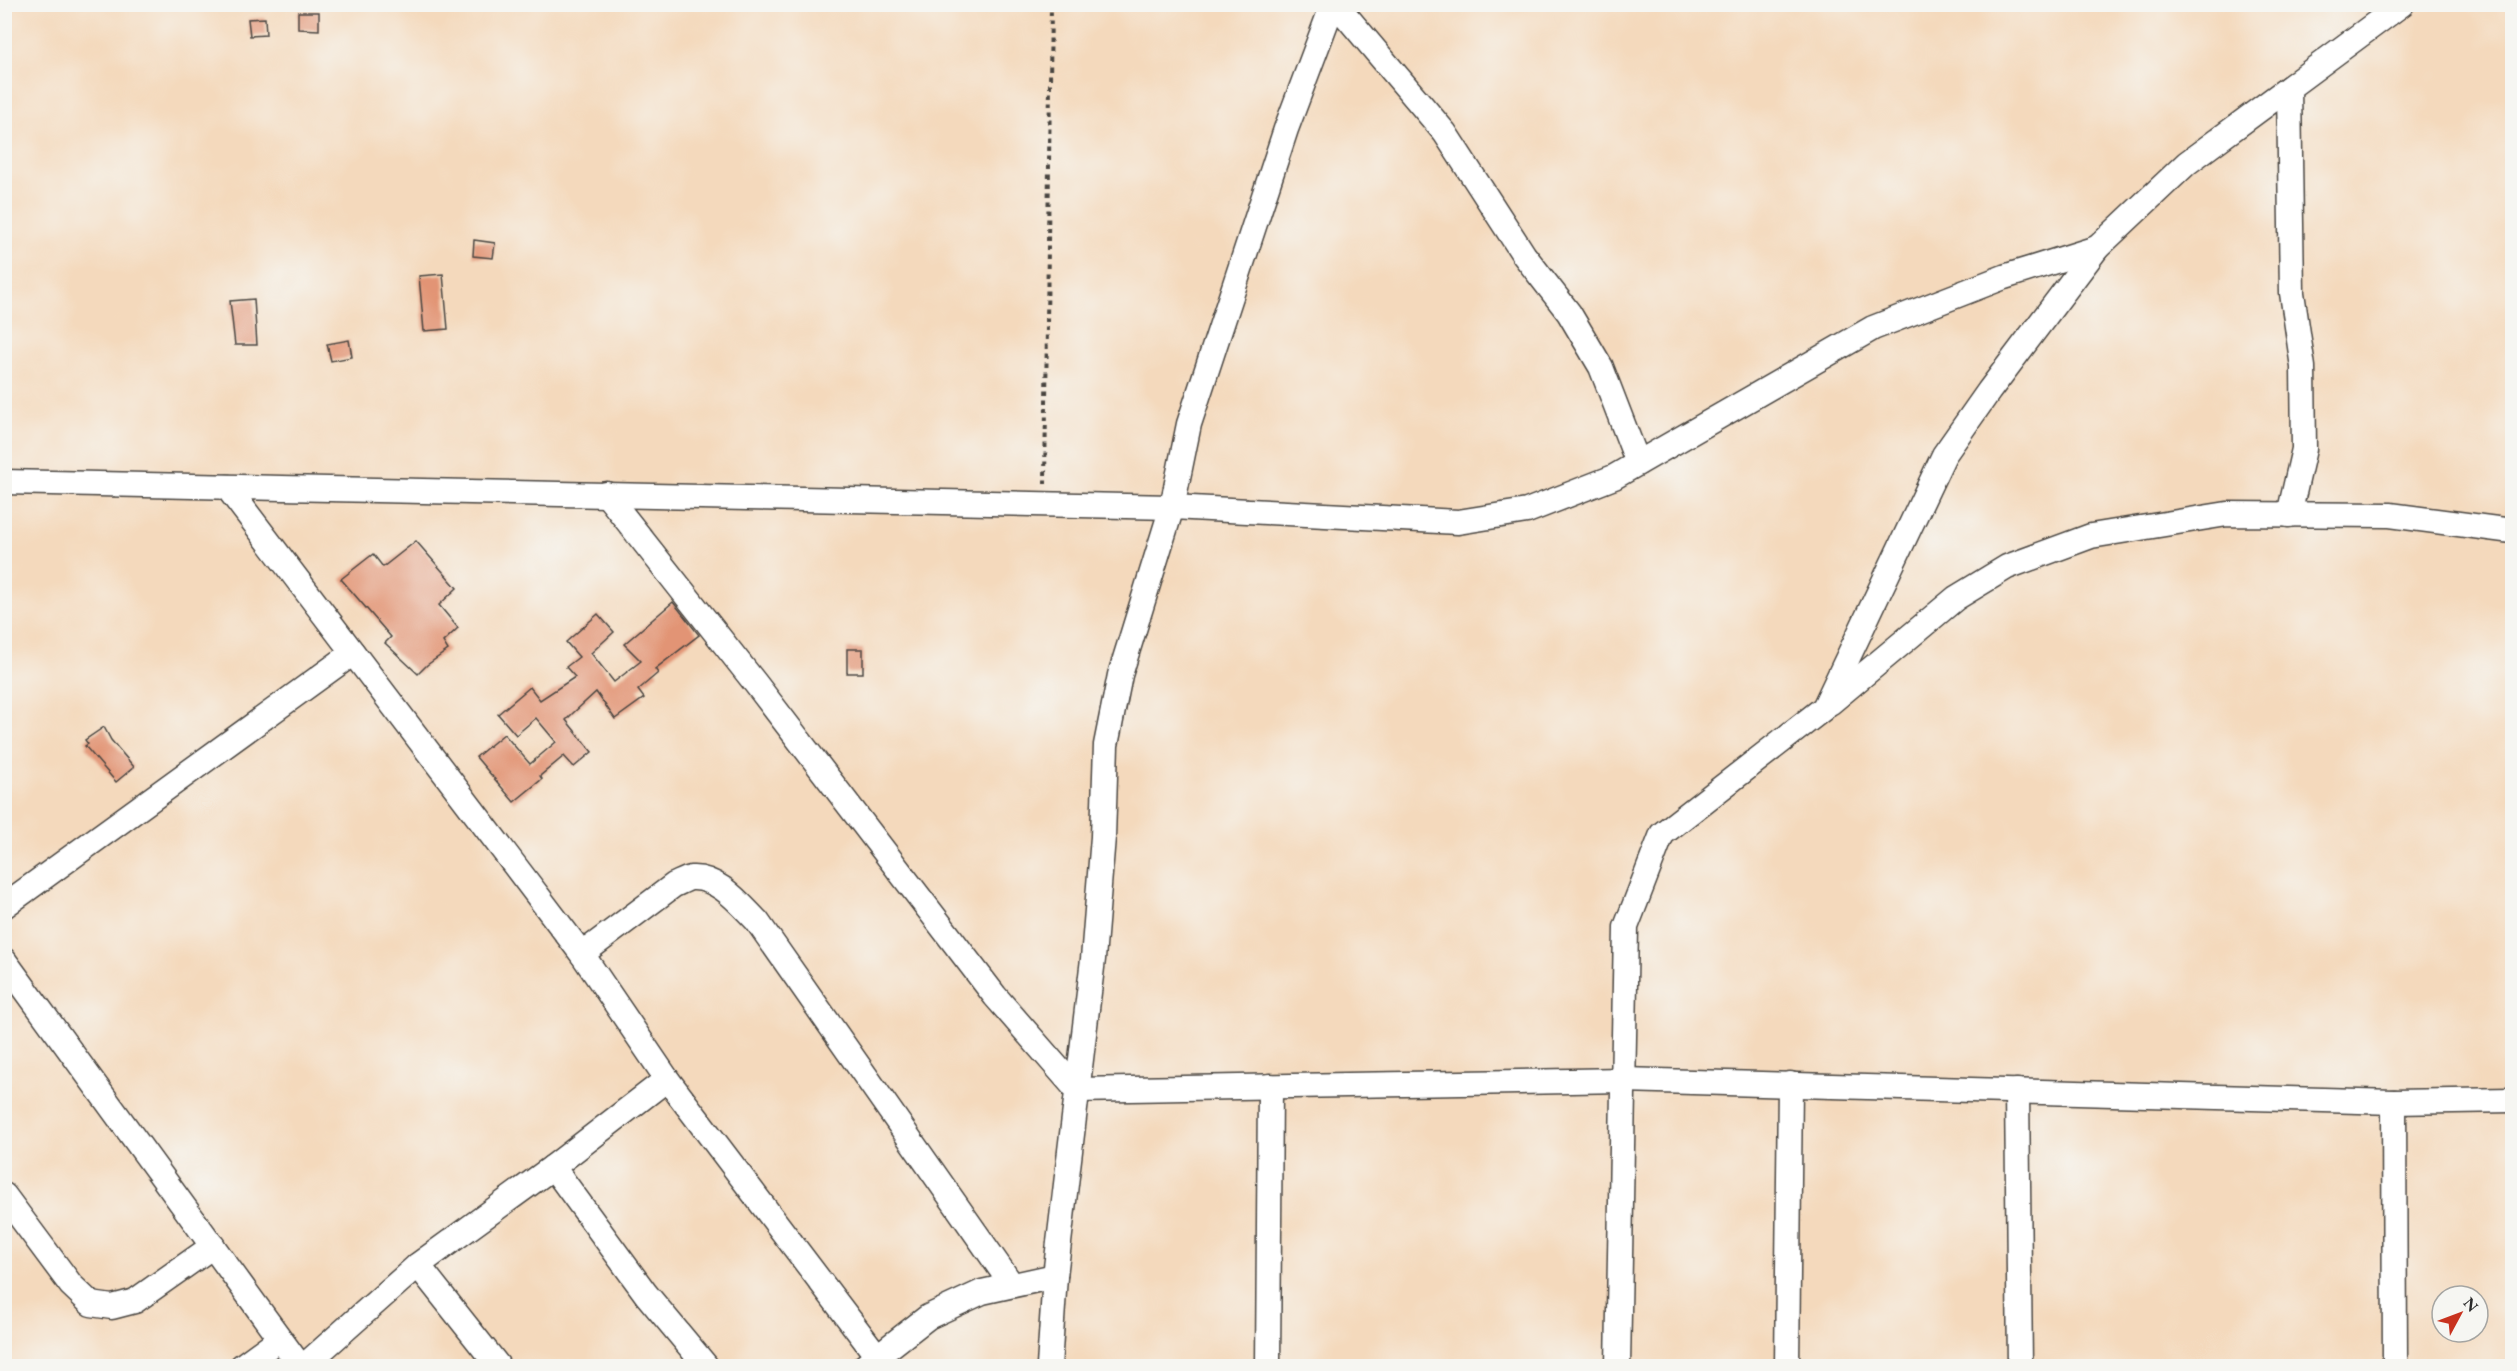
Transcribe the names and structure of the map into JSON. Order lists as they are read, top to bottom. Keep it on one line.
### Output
{"north":"top right"}
